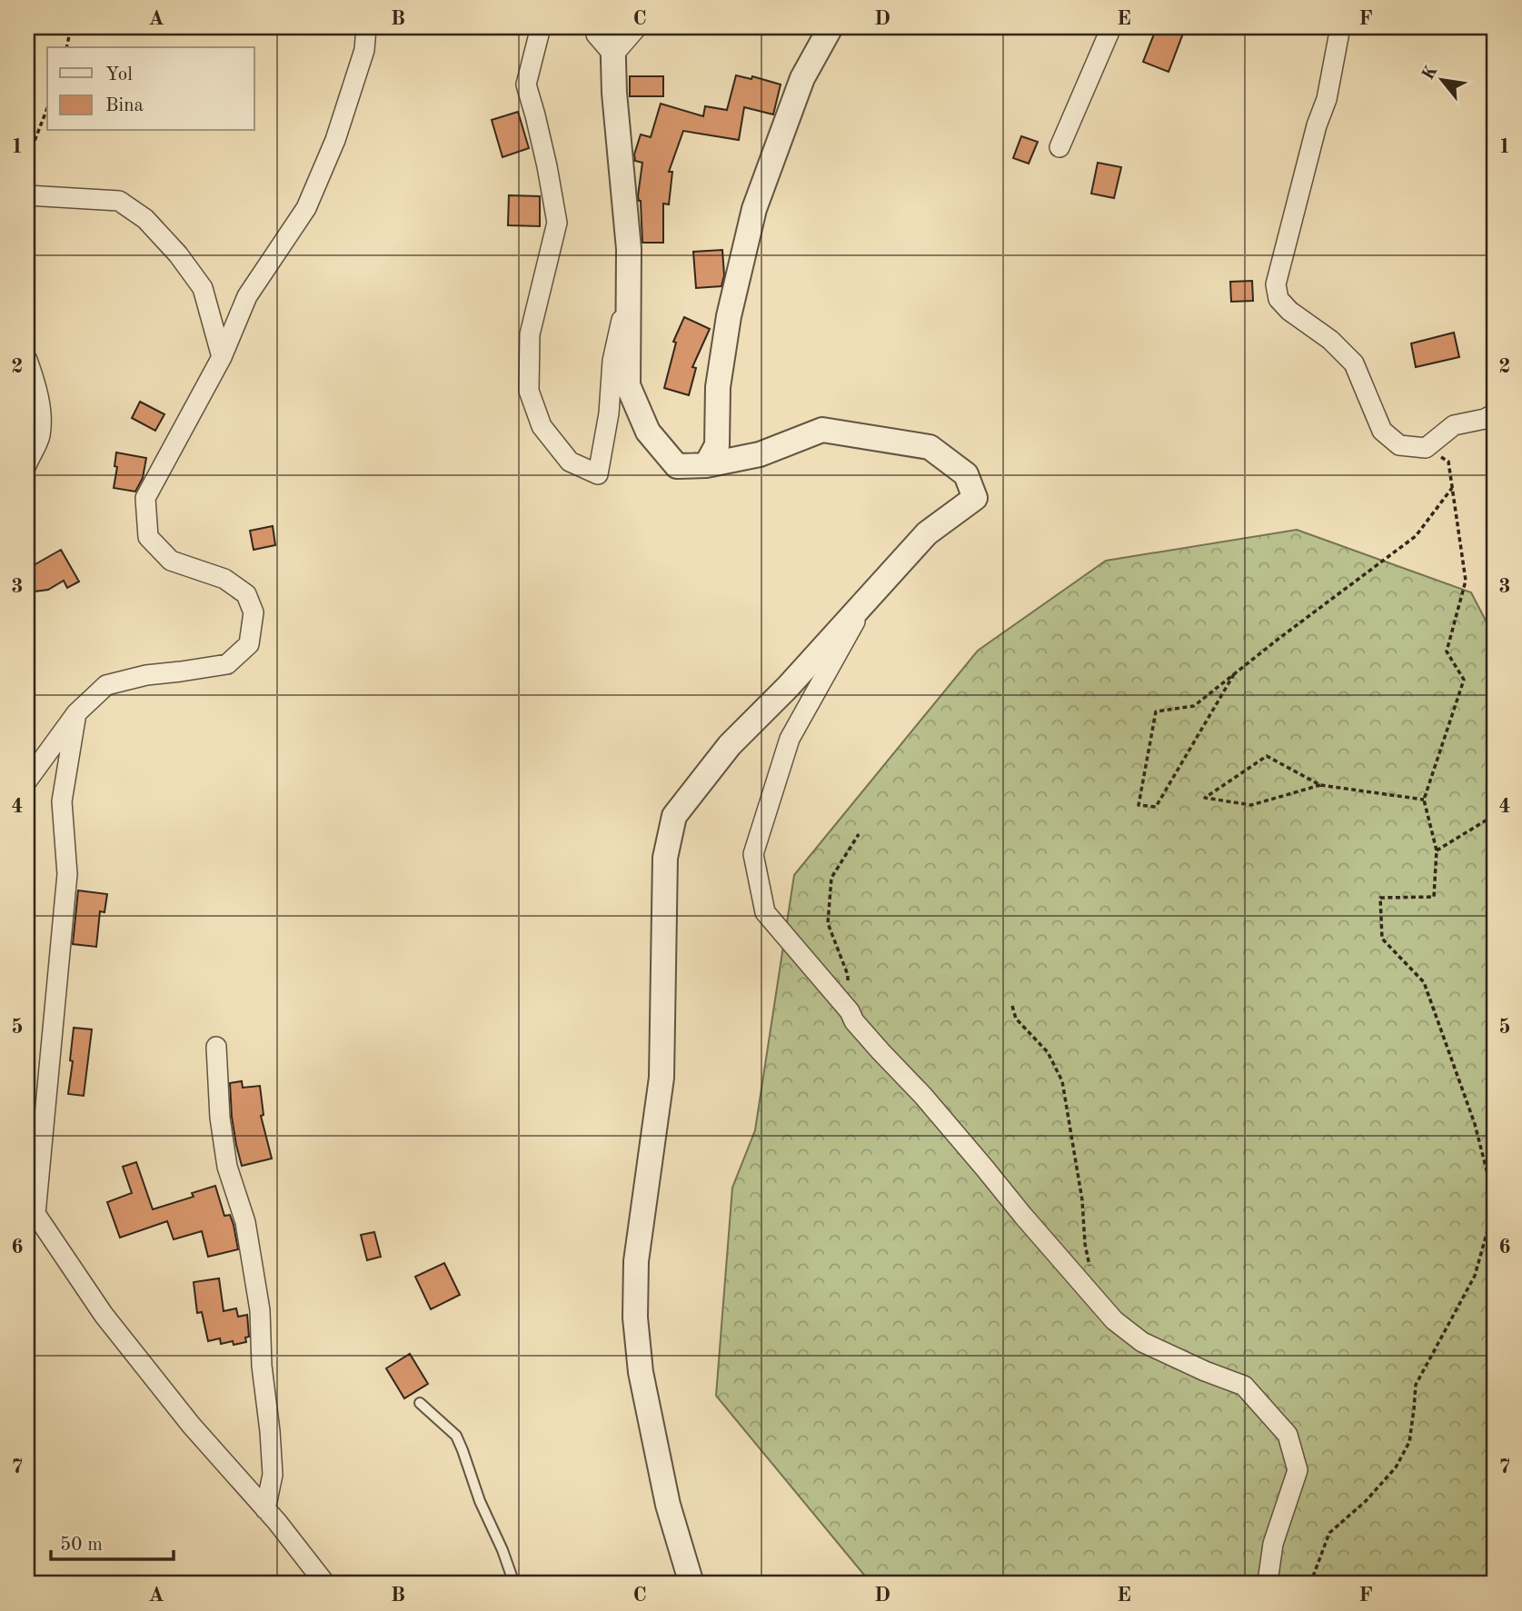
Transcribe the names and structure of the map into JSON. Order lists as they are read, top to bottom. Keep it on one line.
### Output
{"legend":["Yol","Bina"],"scale_bar":"50 m","north":"top left","grid":{"columns":["A","B","C","D","E","F"],"rows":["1","2","3","4","5","6","7"]}}
